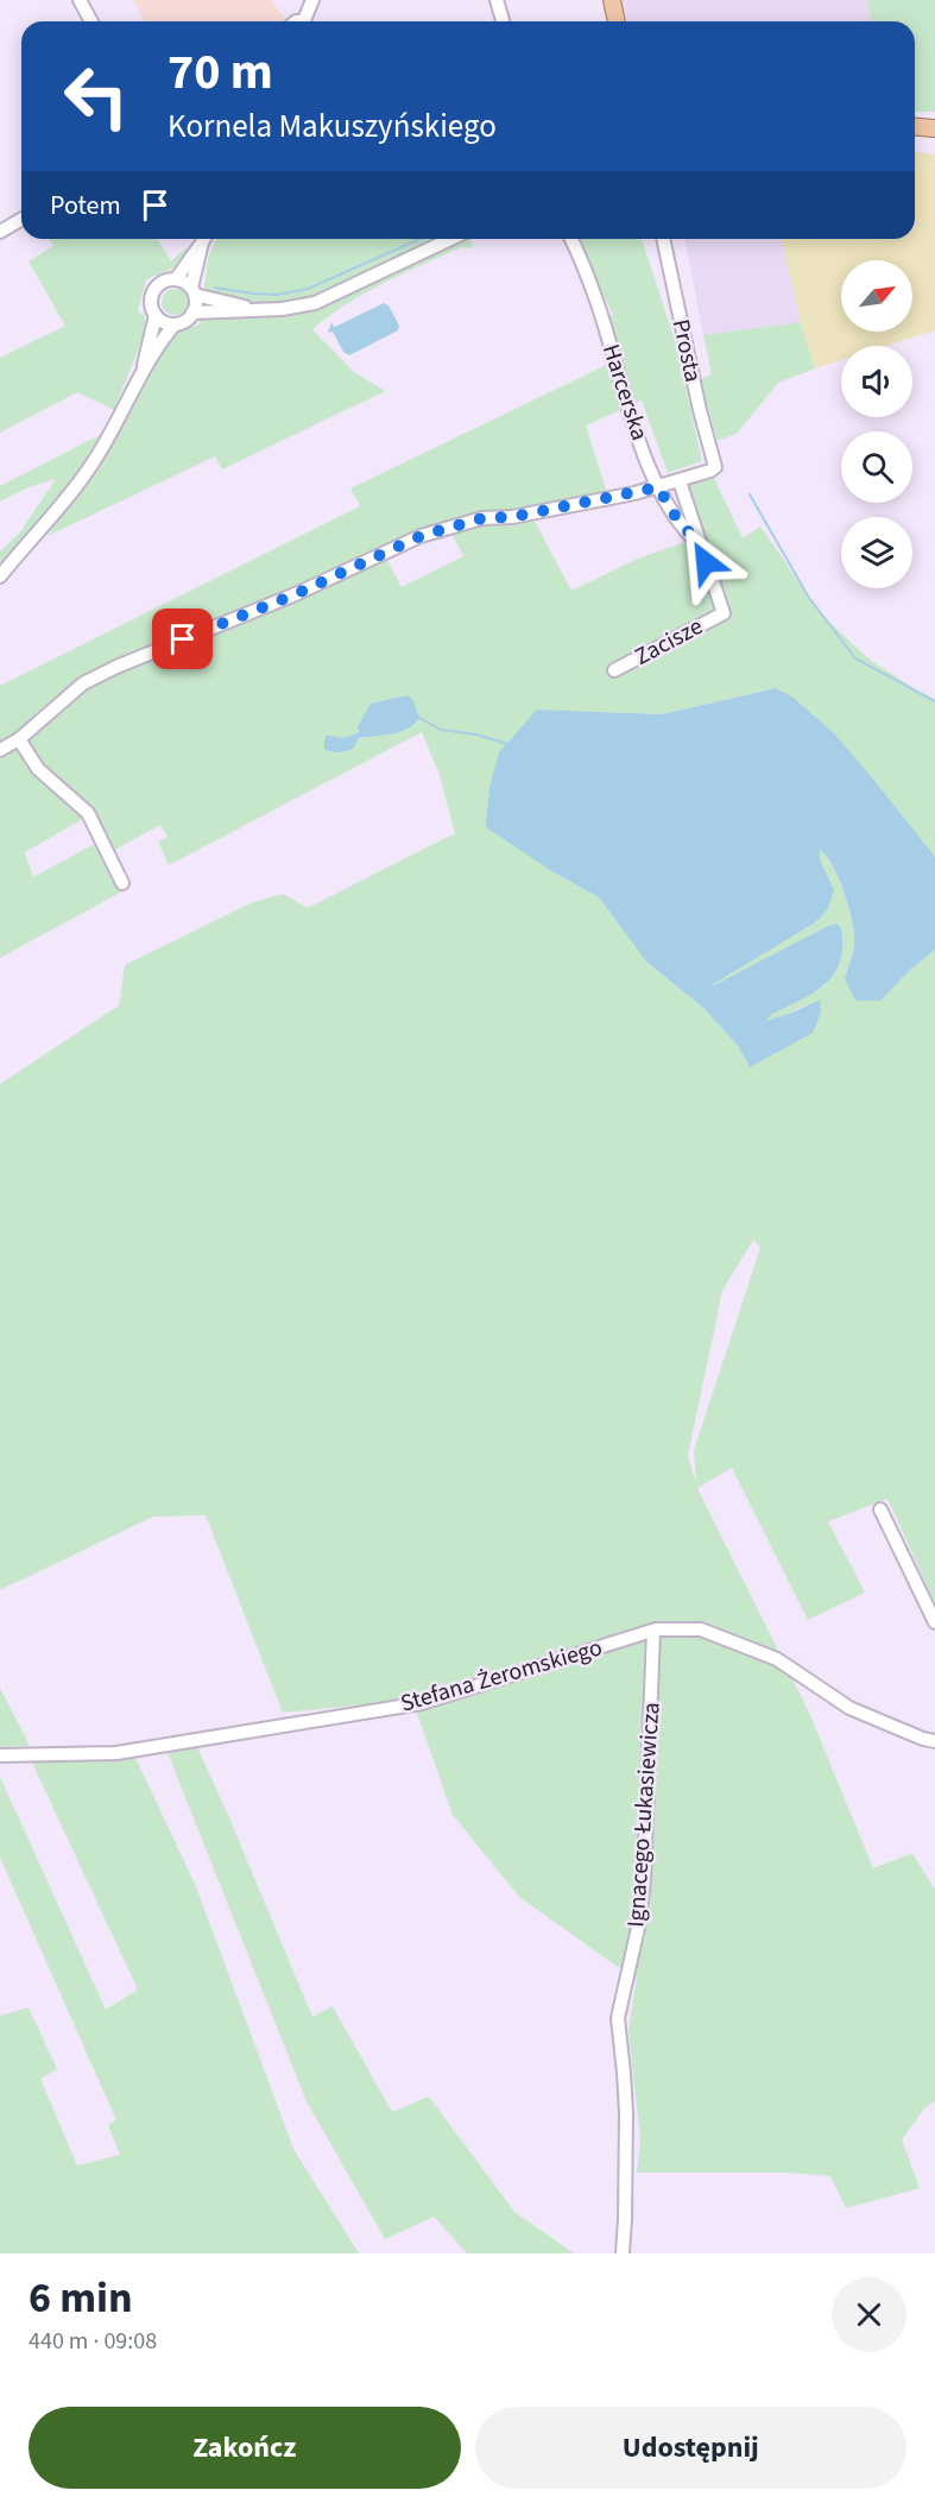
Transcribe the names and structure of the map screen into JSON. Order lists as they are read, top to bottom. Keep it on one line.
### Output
{"streets":{"street":["Prosta","Harcerska","Zacisze","Stefana Żeromskiego","Ignacego Łukasiewicza"]},"crossings":[["Prosta","Harcerska"],["Harcerska","Zacisze"],["Stefana Żeromskiego","Ignacego Łukasiewicza"]],"north":"top right","page":{"turn":["70 m","Kornela Makuszyńskiego"],"then":"Potem","heading":["6 min","440 m · 09:08"],"buttons":["Zakończ","Udostępnij"]}}
